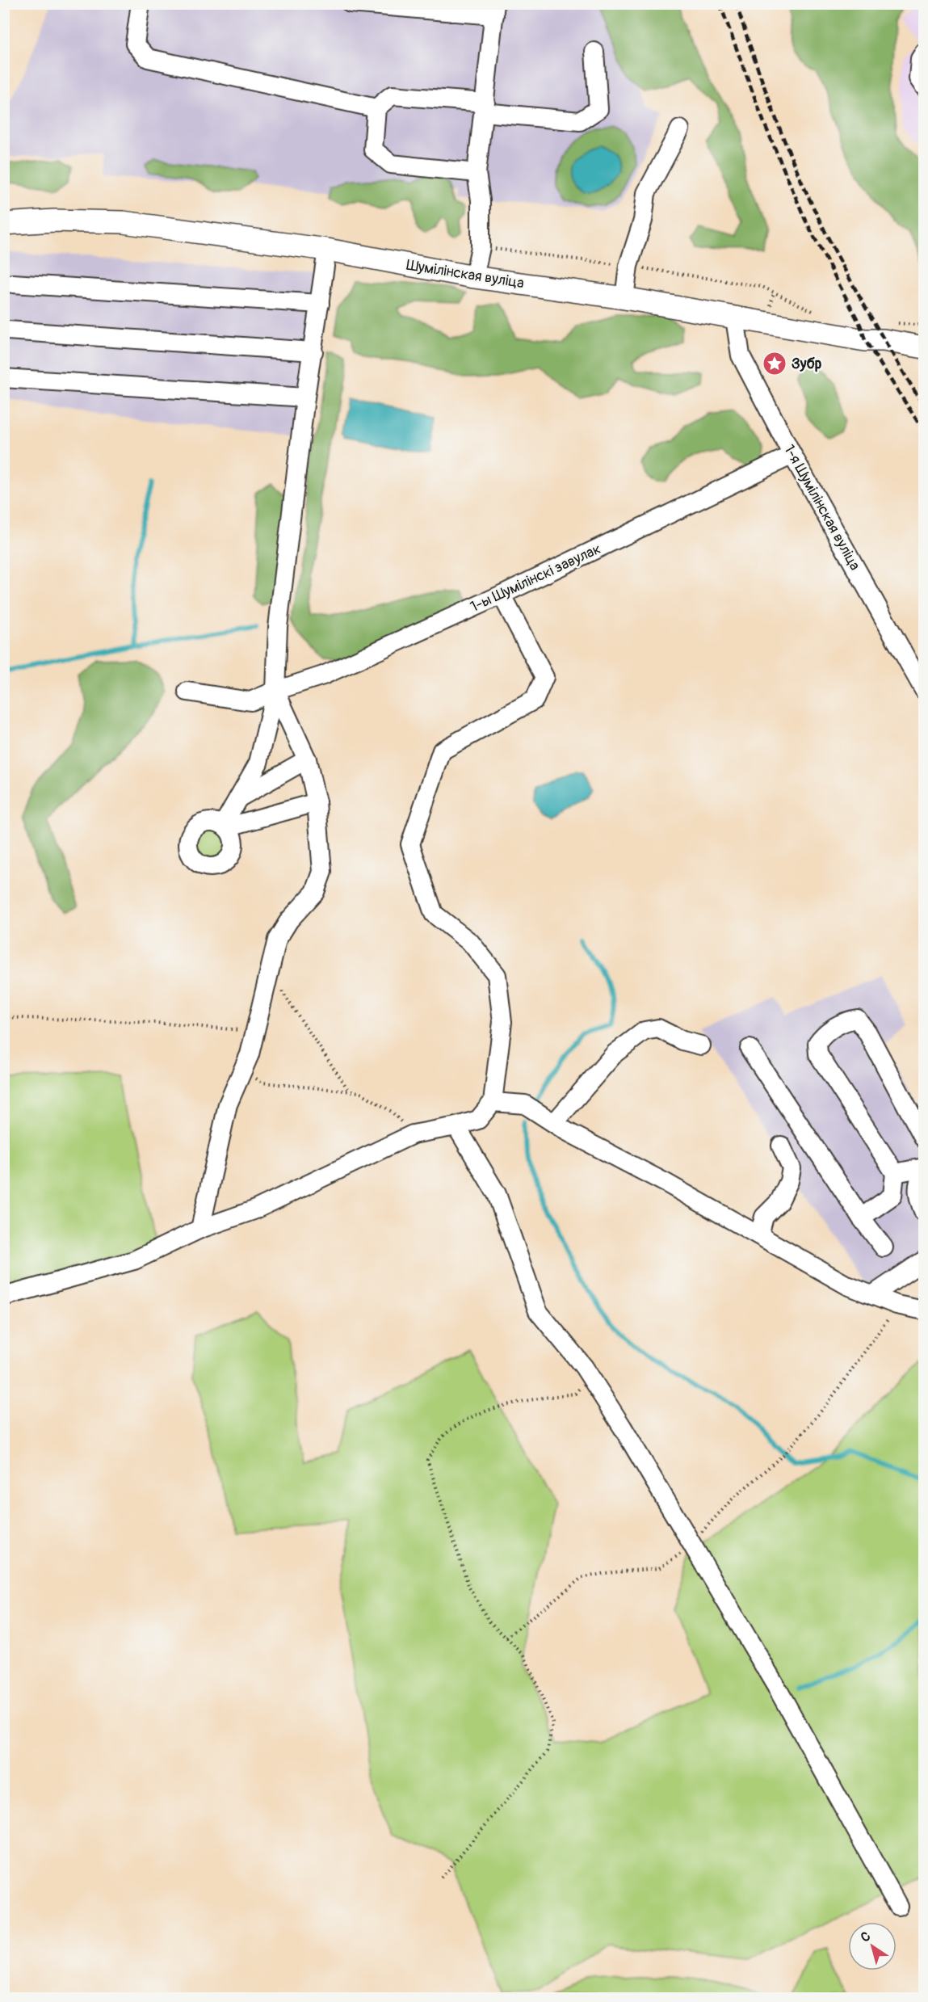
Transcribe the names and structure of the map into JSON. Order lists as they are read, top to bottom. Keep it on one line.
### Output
{"streets":{"main road":["Шумілінская вуліца"],"street":["1-я Шумілінская вуліца","1-ы Шумілінскі завулак"]},"crossings":[["Шумілінская вуліца","1-я Шумілінская вуліца"],["1-я Шумілінская вуліца","1-ы Шумілінскі завулак"]],"places":{"place":["Зубр"]},"north":"top left"}
